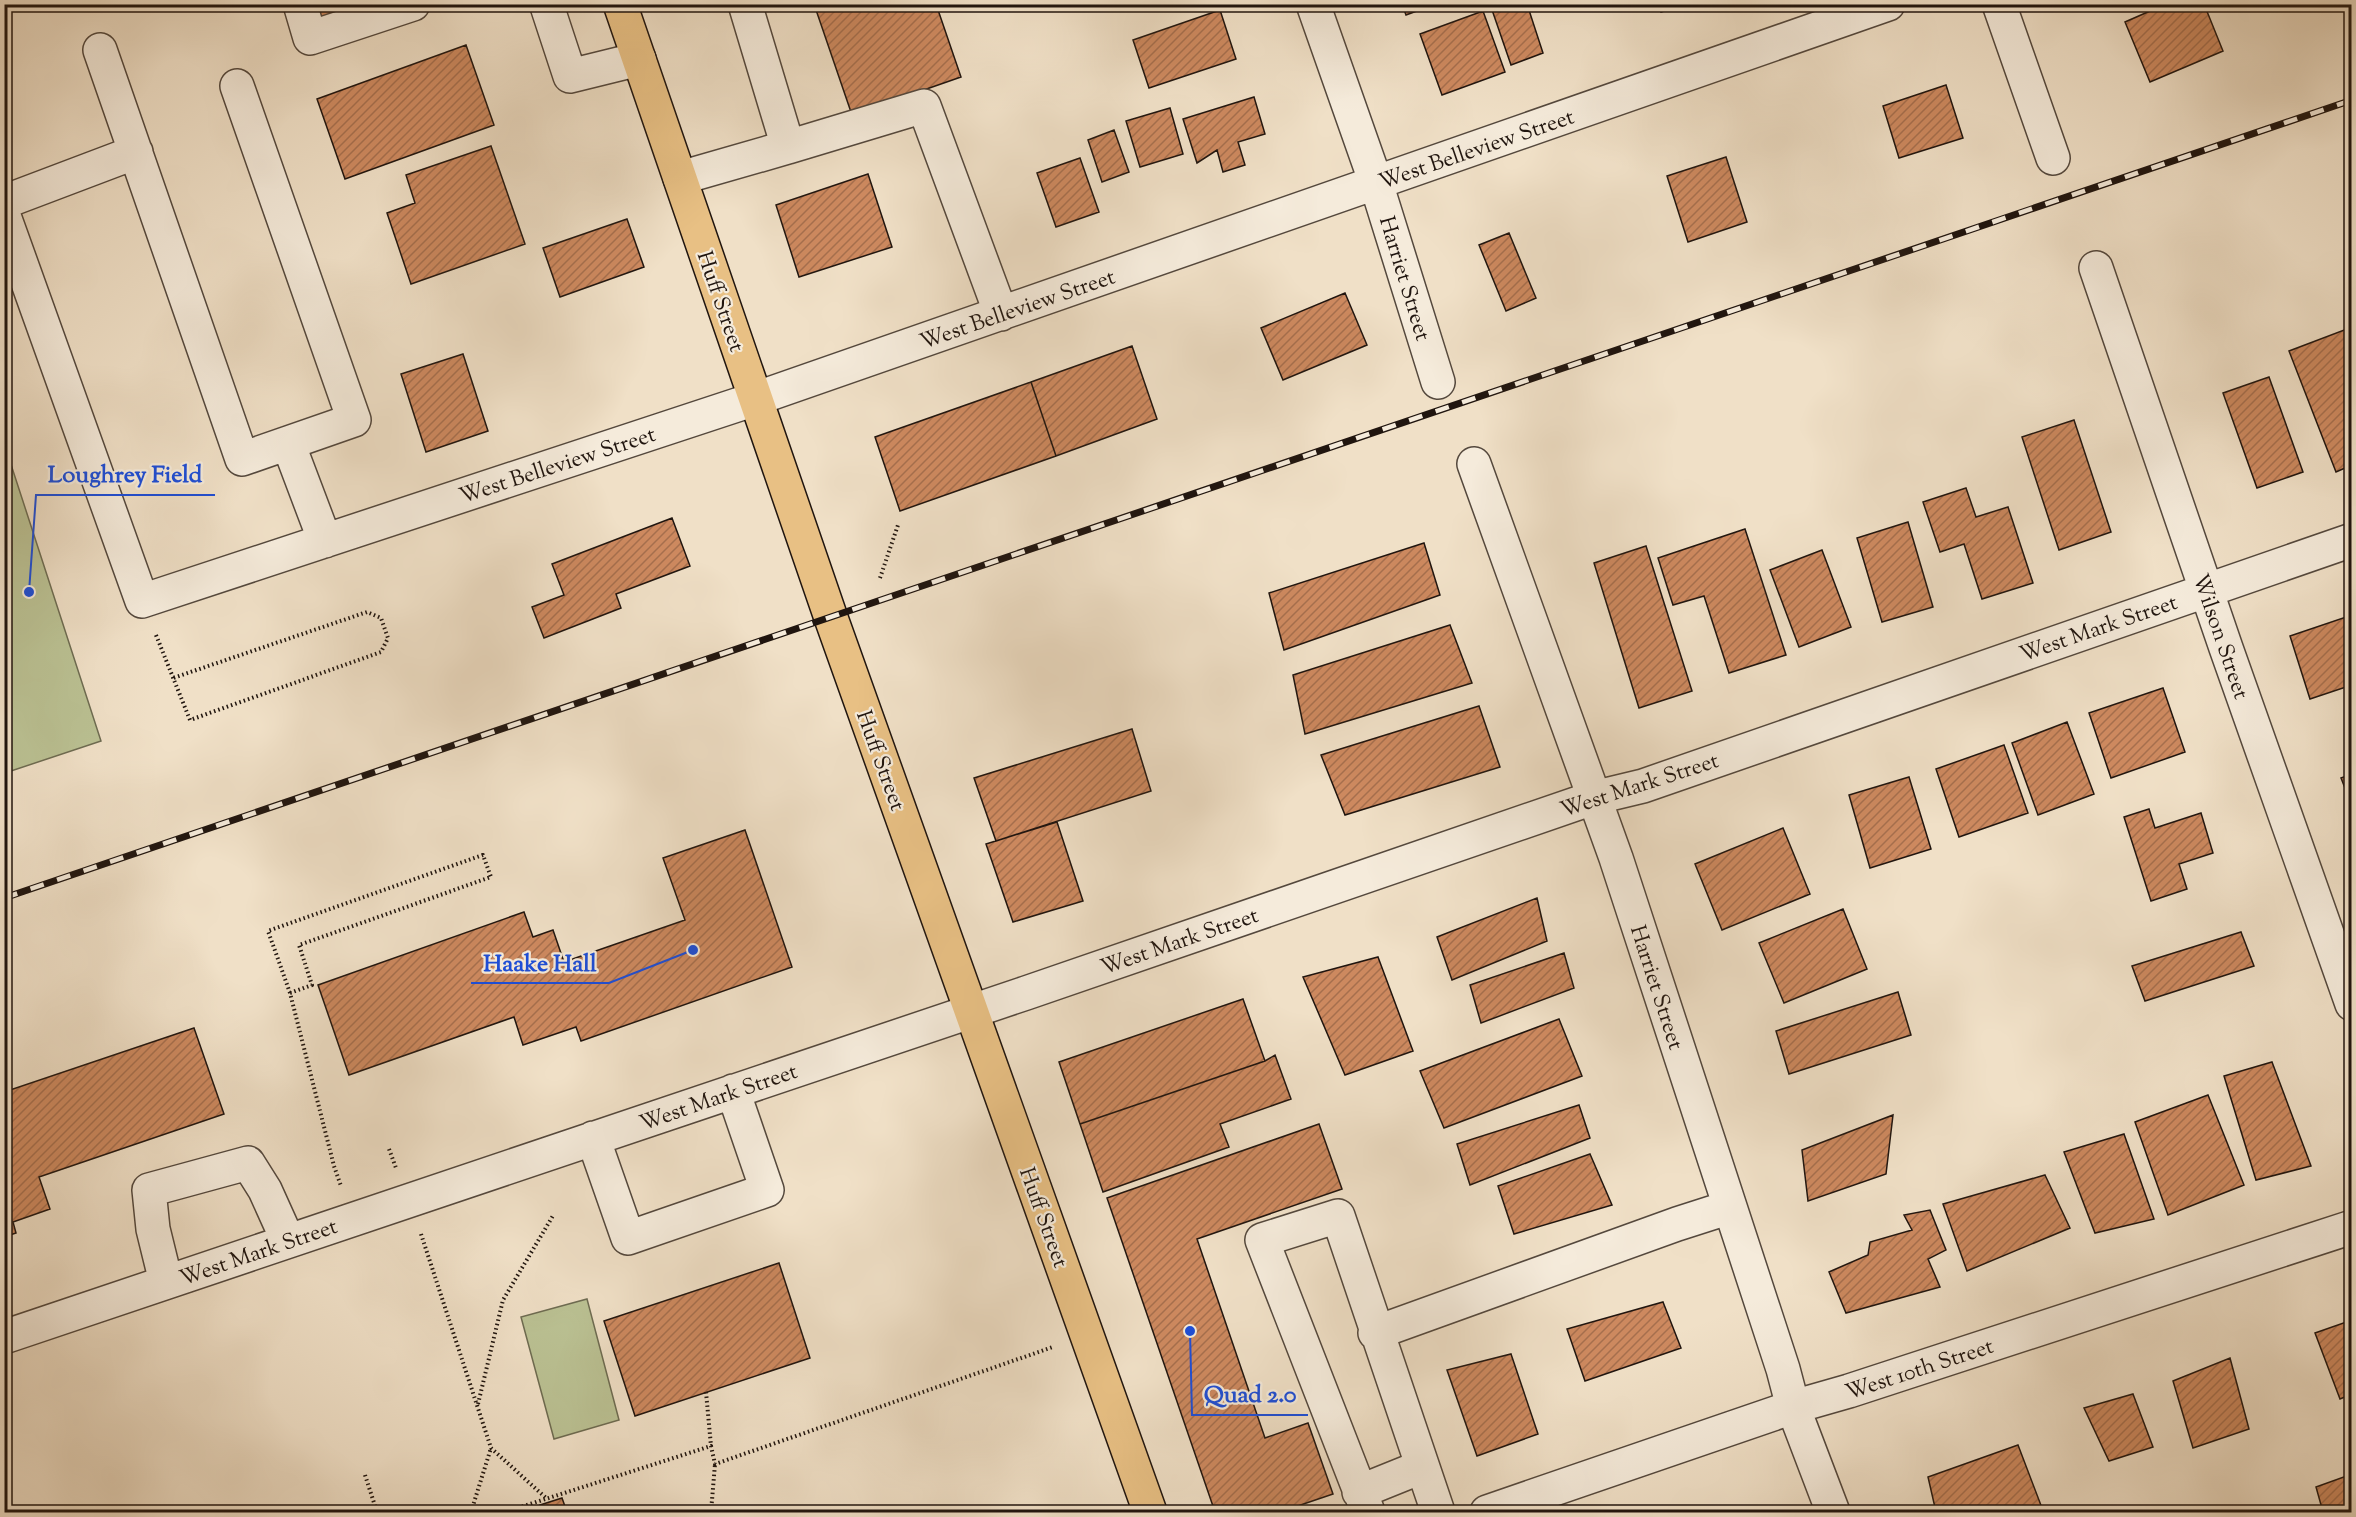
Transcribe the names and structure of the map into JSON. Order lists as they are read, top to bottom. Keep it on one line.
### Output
{"streets":{"main road":["Huff Street"],"street":["West Belleview Street","Harriet Street","West Mark Street","Wilson Street","West 10th Street"]},"crossings":[["West Belleview Street","Harriet Street"],["West Belleview Street","Huff Street"],["Harriet Street","West Mark Street"],["Harriet Street","West 10th Street"],["Huff Street","West Mark Street"],["West Mark Street","Wilson Street"]],"places":["Loughrey Field","Haake Hall","Quad 2.0"]}
